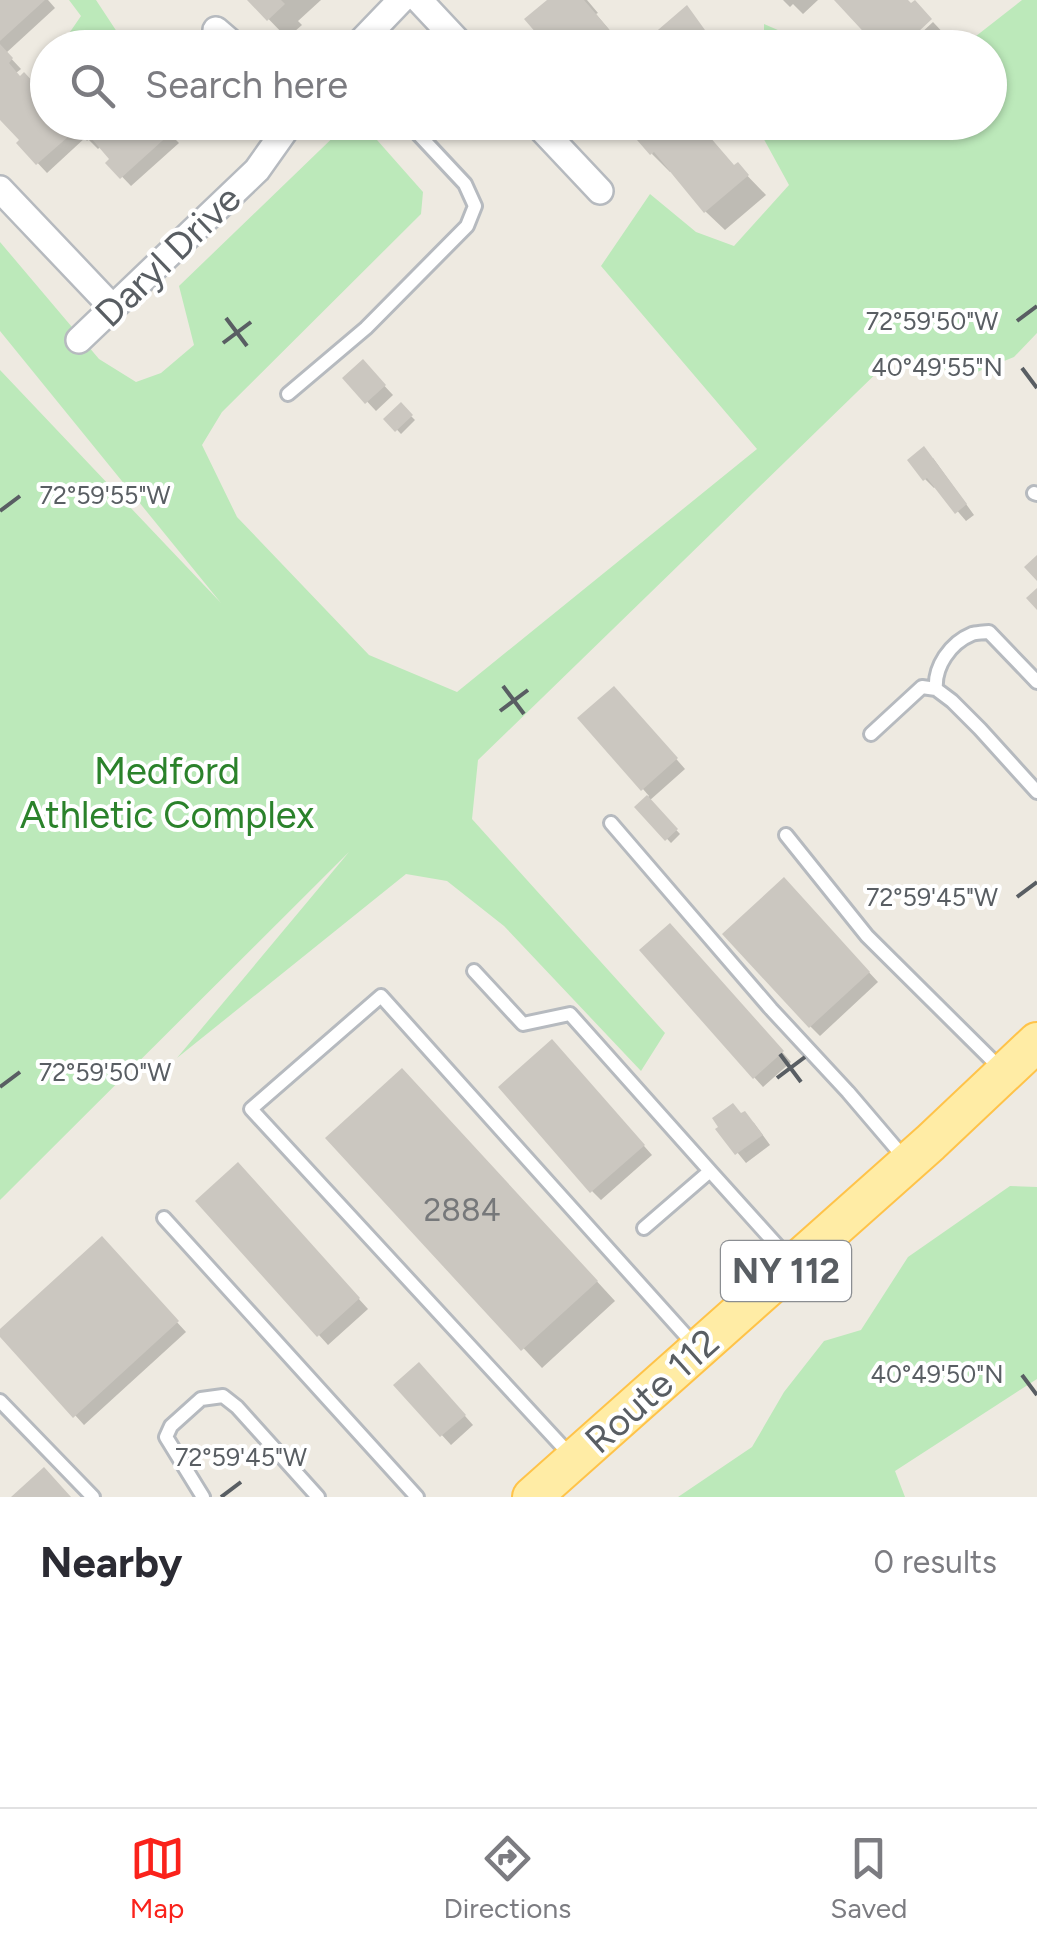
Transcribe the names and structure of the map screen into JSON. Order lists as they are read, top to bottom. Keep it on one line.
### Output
{"streets":{"main road":["NY 112","Route 112"],"street":["Daryl Drive"]},"parks":["Medford Athletic Complex"],"house_numbers":["2884"],"page":{"search":"Search here","heading":["Nearby","0 results"],"nav":["Map","Directions","Saved"]},"coordinates":["72°59'50\"W","40°49'55\"N","72°59'55\"W","72°59'45\"W","40°49'50\"N"]}
